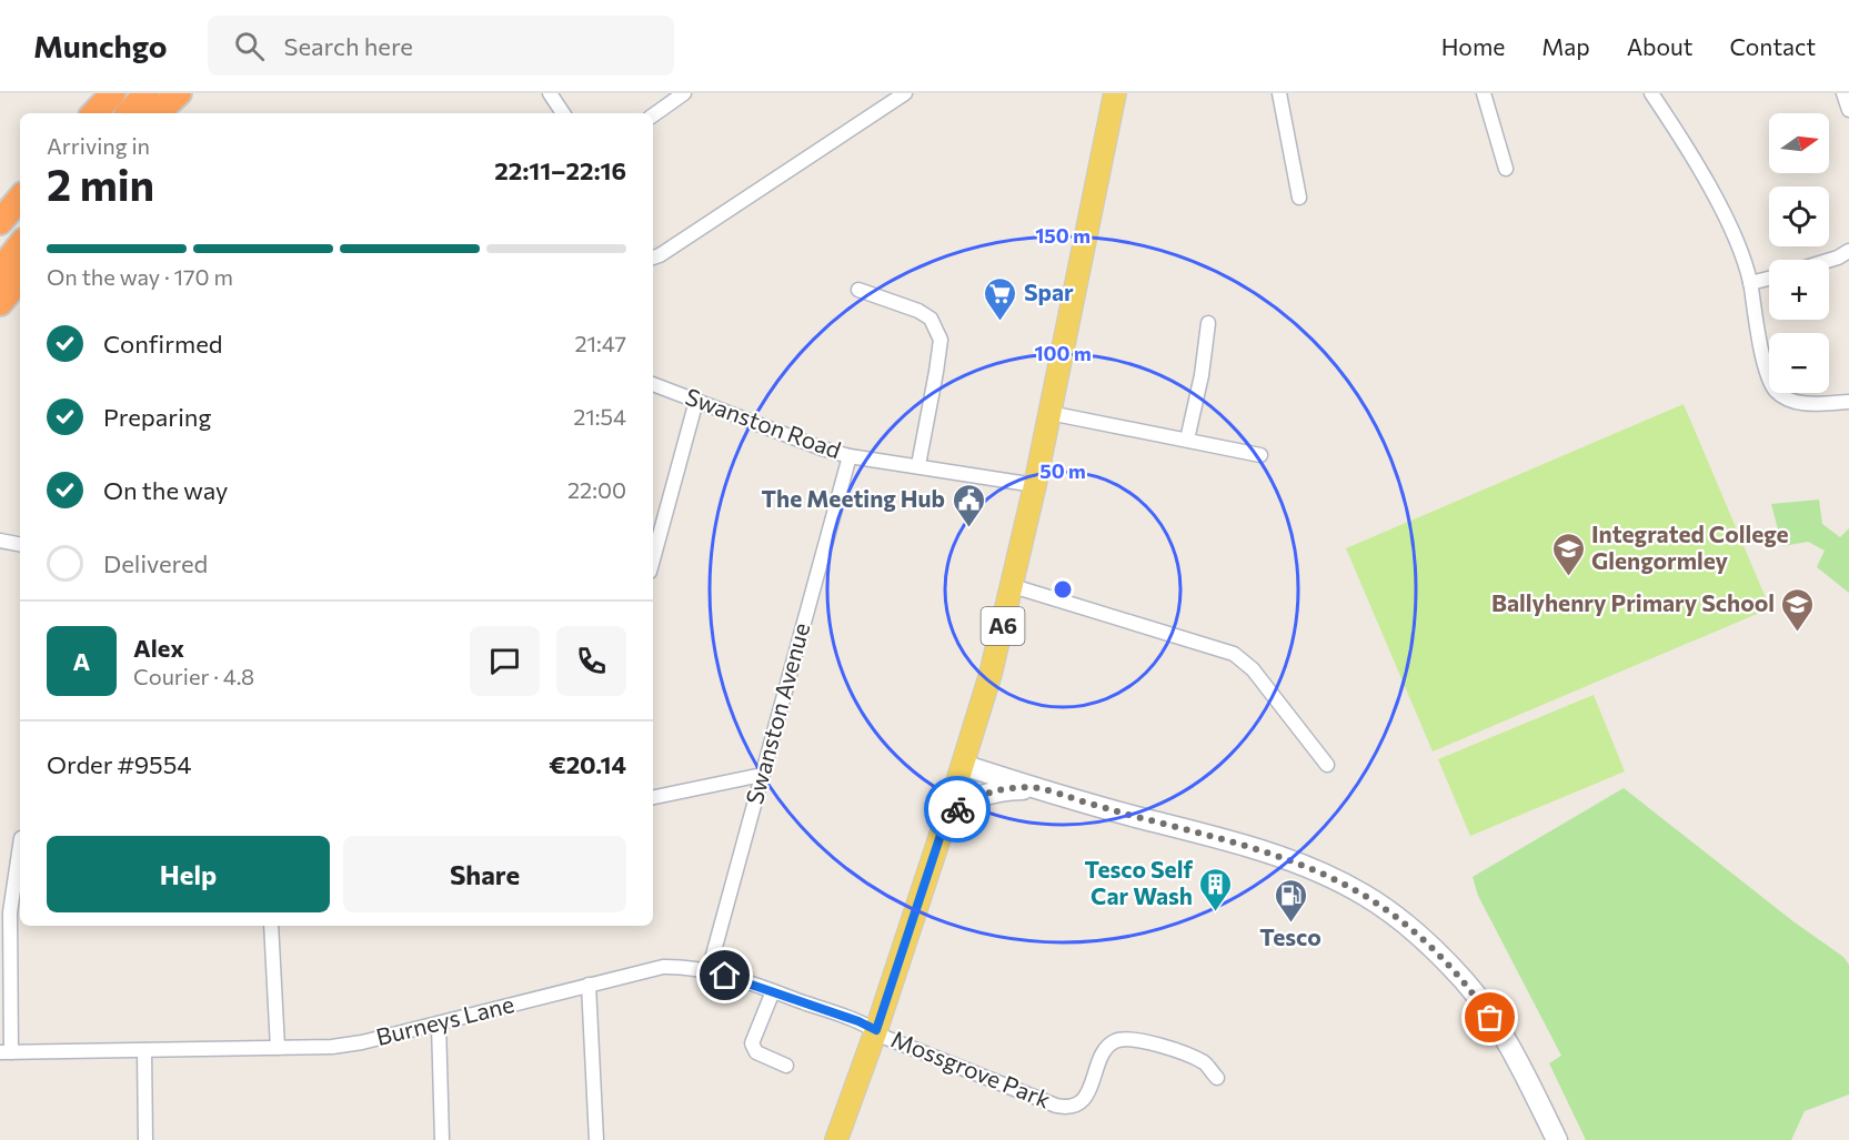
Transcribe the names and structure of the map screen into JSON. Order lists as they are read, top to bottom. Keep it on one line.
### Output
{"streets":{"main road":["A6"],"street":["Swanston Road","Swanston Avenue","Burneys Lane","Mossgrove Park"]},"crossings":[["Swanston Road","A6"],["Swanston Road","Swanston Avenue"],["A6","Burneys Lane"],["A6","Mossgrove Park"],["Swanston Avenue","Burneys Lane"],["Burneys Lane","Mossgrove Park"]],"places":{"supermarket":["Spar"],"public building":["The Meeting Hub"],"school or university":["Integrated College Glengormley","Ballyhenry Primary School"],"building":["Tesco Self Car Wash"],"fuel station":["Tesco"]},"north":"right","page":{"header":"Munchgo","search":"Search here","nav":["Home","Map","About","Contact"],"map_buttons":["+","−"],"heading":["2 min","Arriving in","22:11–22:16"],"panel":["Alex","Courier · 4.8","Order #9554","€20.14"],"bar":"On the way · 170 m","list":[["Confirmed","21:47"],["Preparing","21:54"],["On the way","22:00"],"Delivered"],"round":"A","buttons":["Help","Share"]},"rings":["150 m","100 m","50 m"]}
